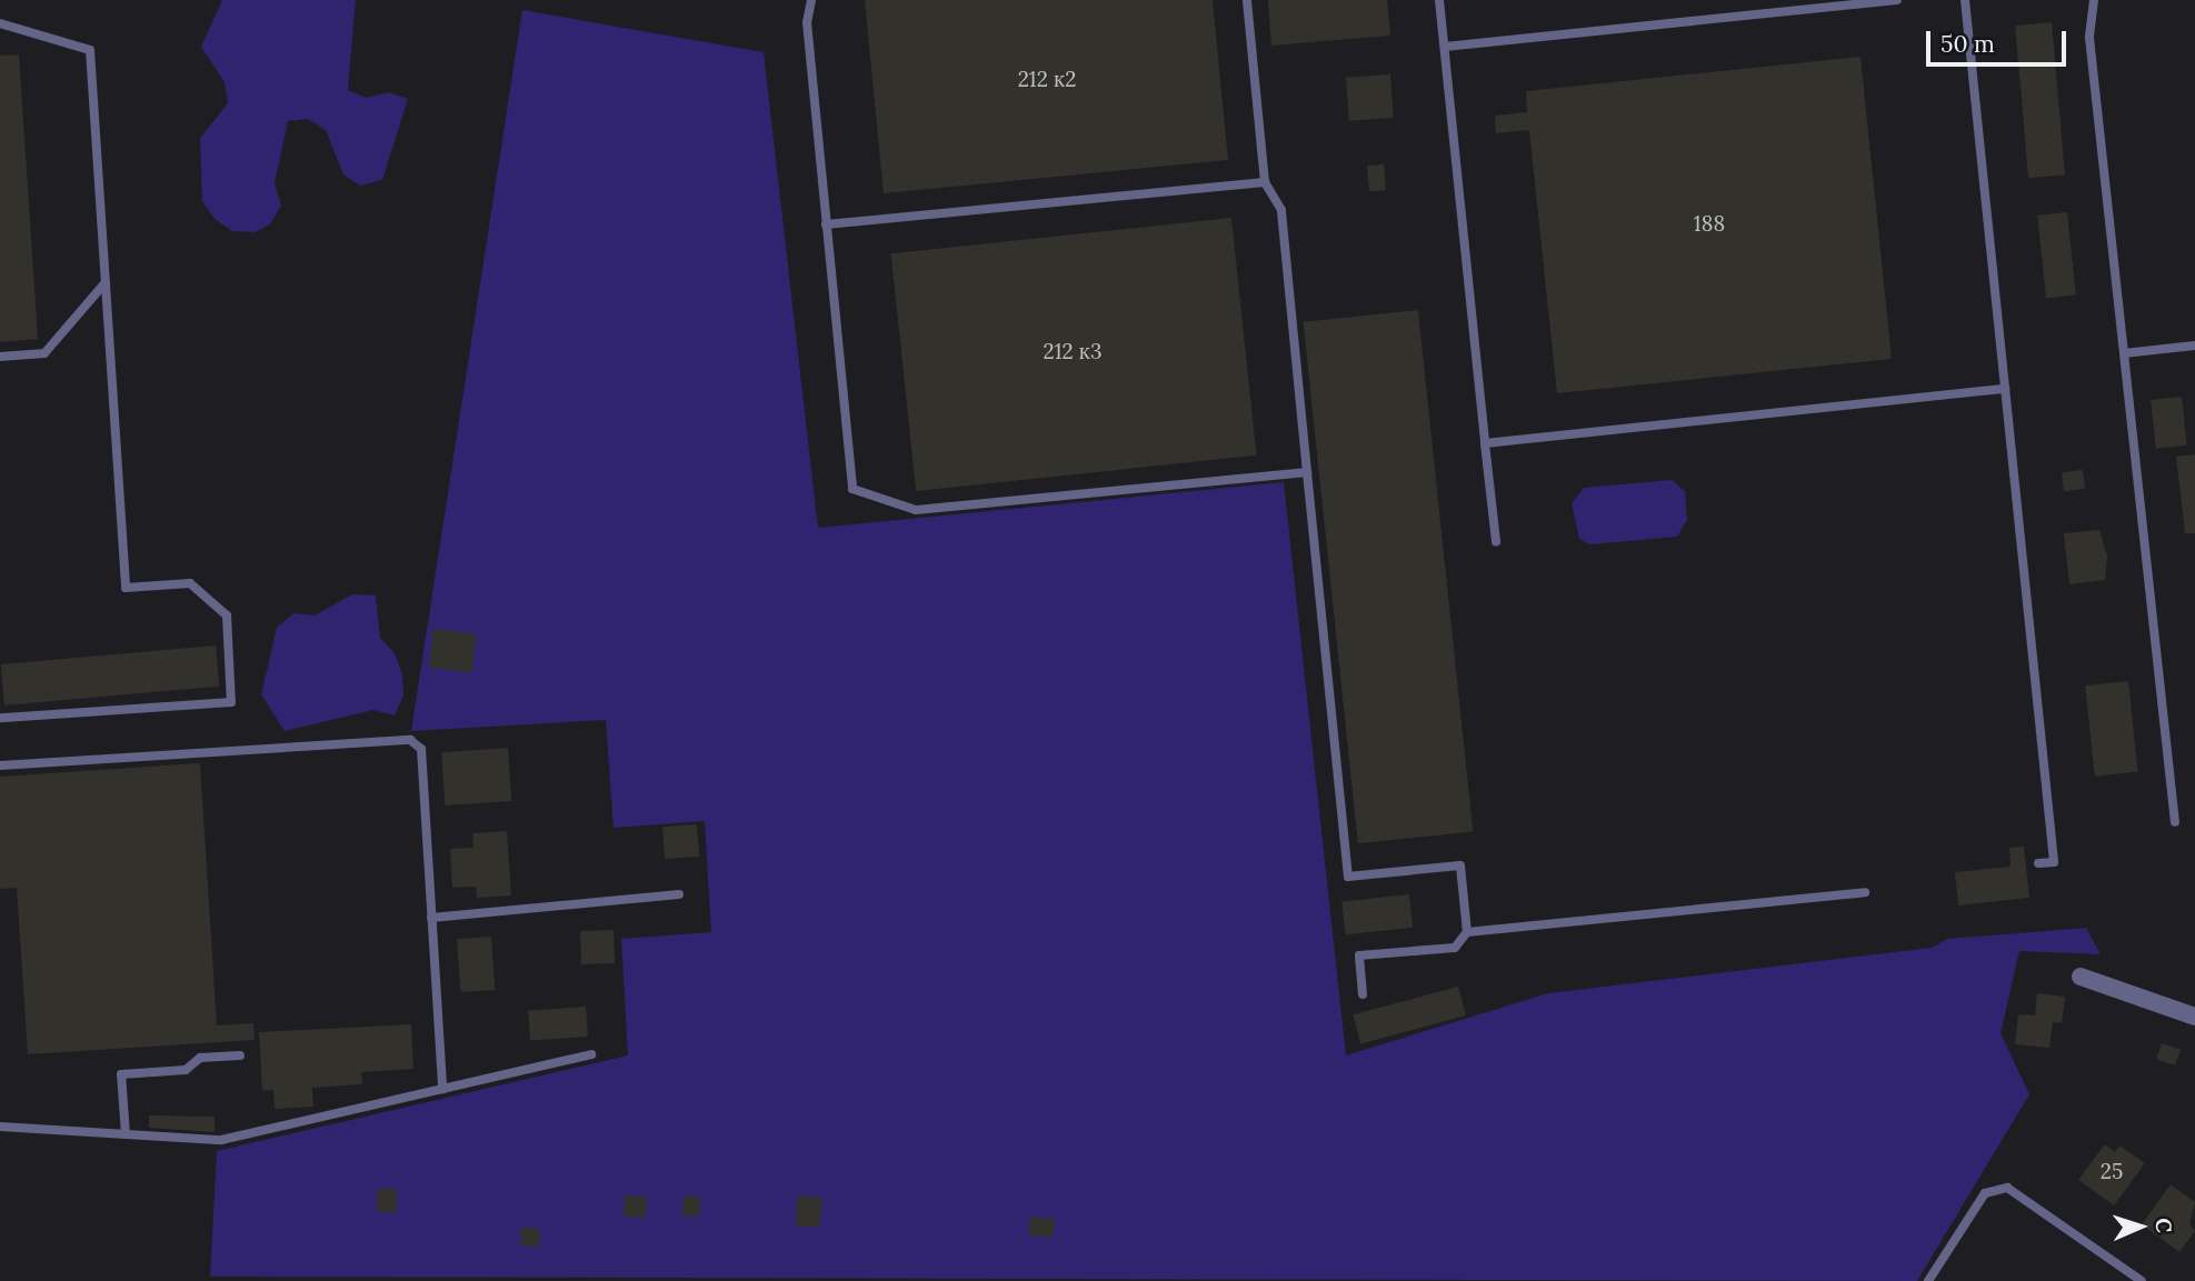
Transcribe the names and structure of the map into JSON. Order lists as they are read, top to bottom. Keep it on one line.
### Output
{"house_numbers":["212 к2","188","212 к3","25"],"scale_bar":"50 m","north":"right"}
